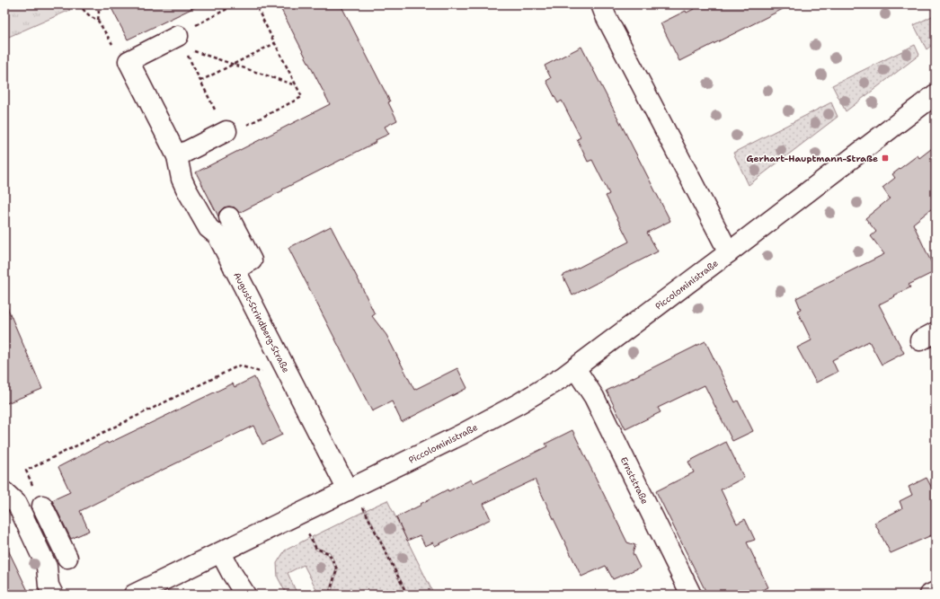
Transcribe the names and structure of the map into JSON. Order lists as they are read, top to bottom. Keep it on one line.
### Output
{"streets":{"street":["Piccoloministraße","August-Strindberg-Straße","Ernststraße"]},"crossings":[["Piccoloministraße","August-Strindberg-Straße"],["Piccoloministraße","Ernststraße"]],"places":{"transit":["Gerhart-Hauptmann-Straße"]}}
